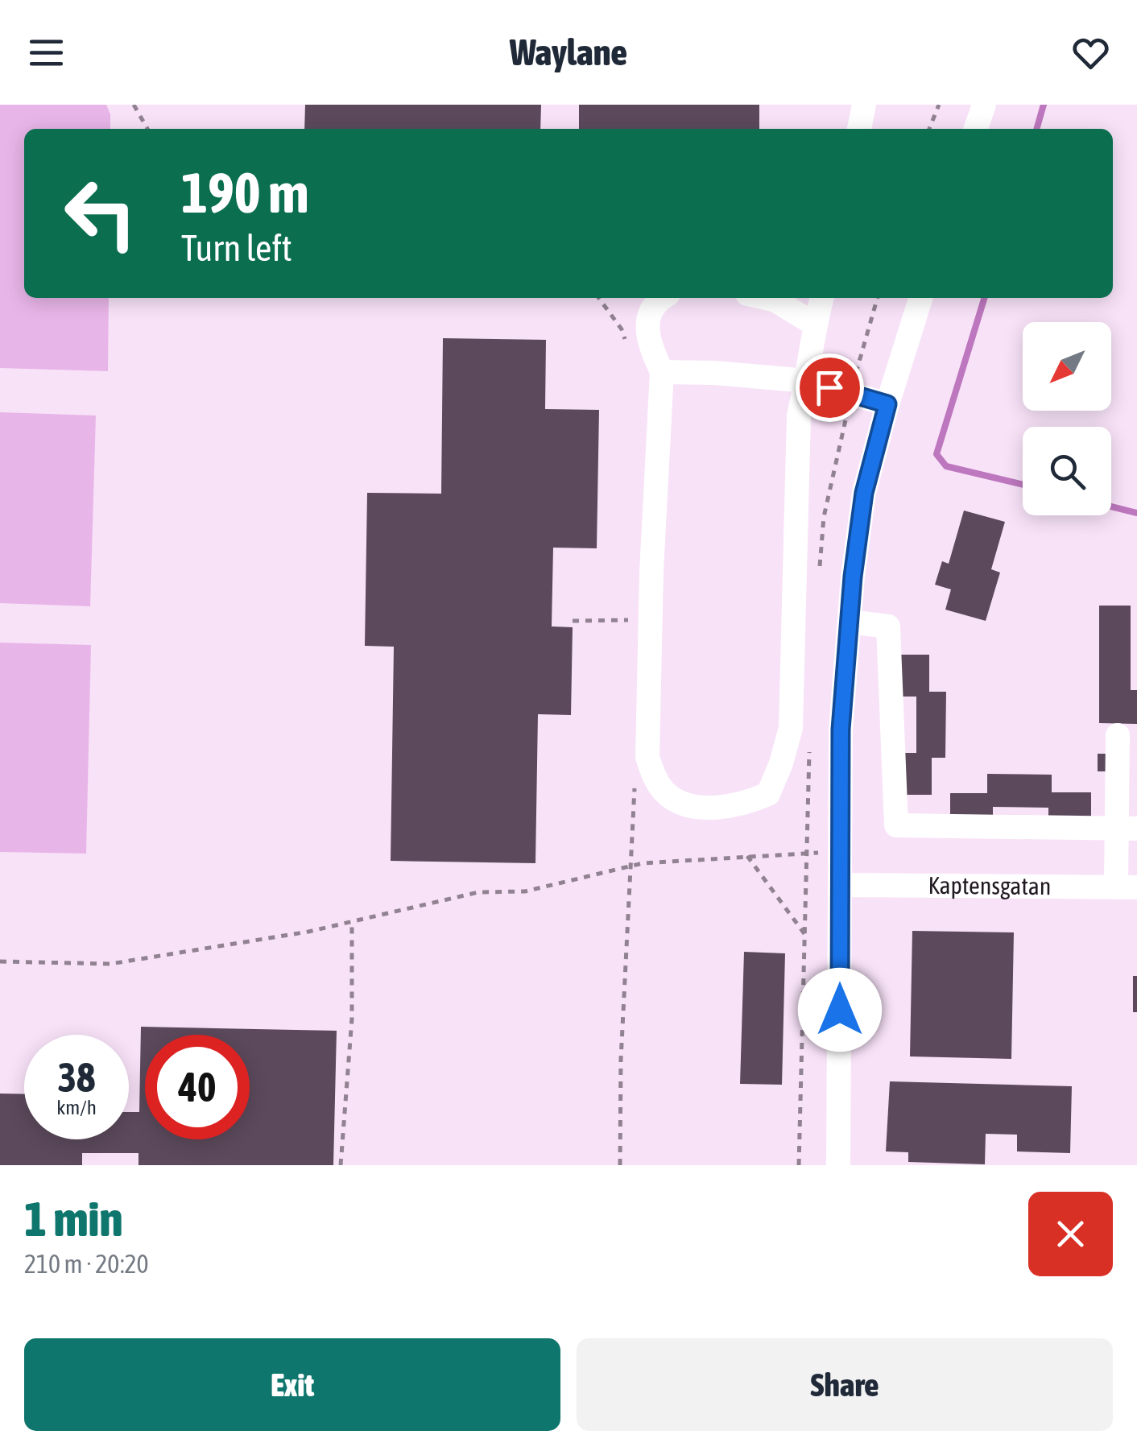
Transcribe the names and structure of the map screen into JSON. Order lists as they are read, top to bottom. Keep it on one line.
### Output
{"streets":{"street":["Kaptensgatan"]},"north":"bottom left","page":{"header":"Waylane","turn":["190 m","Turn left"],"speed":"38 km/h","limit":"40","heading":["1 min","210 m · 20:20"],"buttons":["Exit","Share"]}}
